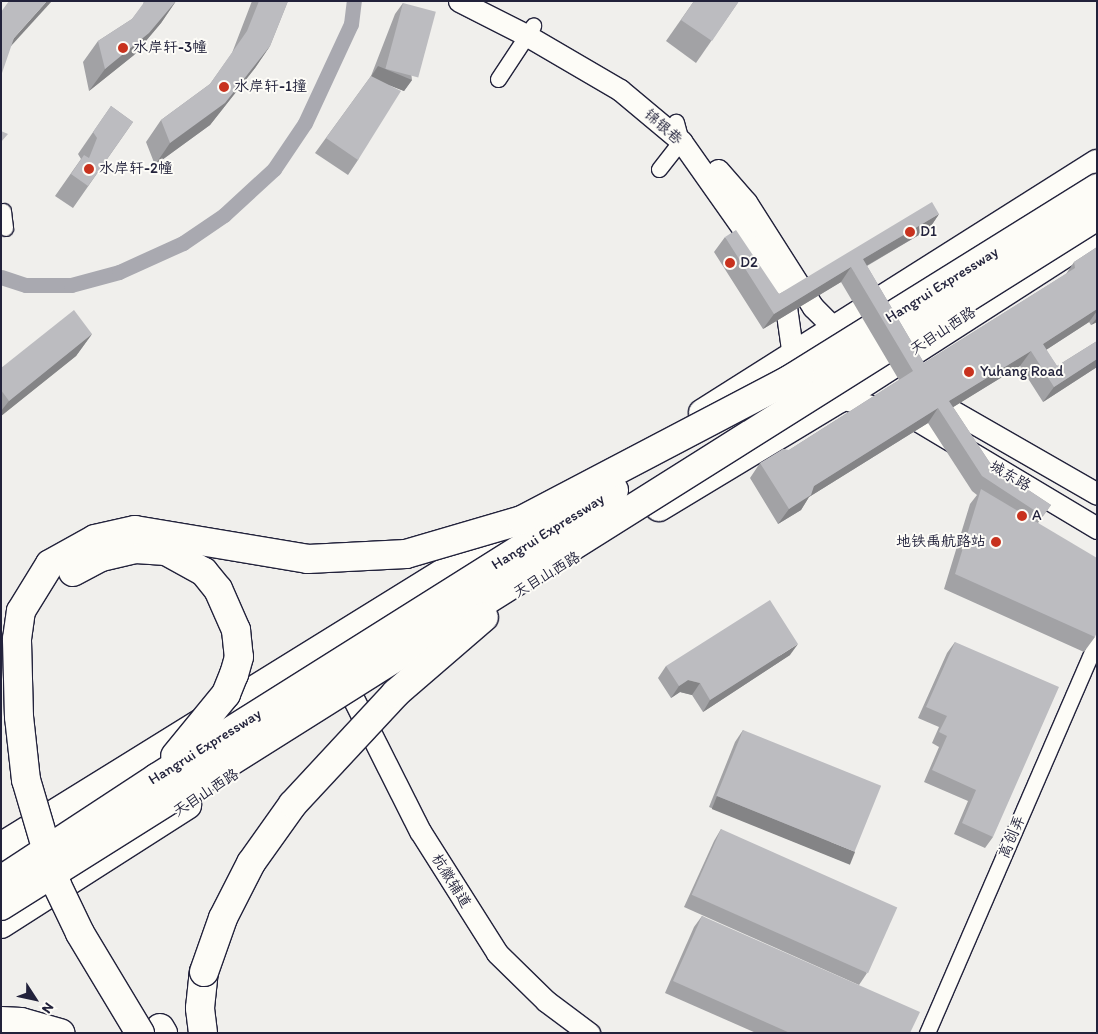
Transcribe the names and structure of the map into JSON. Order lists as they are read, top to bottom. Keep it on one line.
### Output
{"streets":{"highway":["Hangrui Expressway","天目山西路"],"main road":["锦银巷","城东路","杭徽辅道"],"street":["高创弄"]},"crossings":[["锦银巷","Hangrui Expressway"],["锦银巷","城东路"],["Hangrui Expressway","城东路"],["天目山西路","城东路"],["天目山西路","杭徽辅道"]],"places":["水岸轩-3幢","水岸轩-1撞","水岸轩-2幢","D1","D2","Yuhang Road","A","地铁禹航路站"],"north":"bottom right"}
